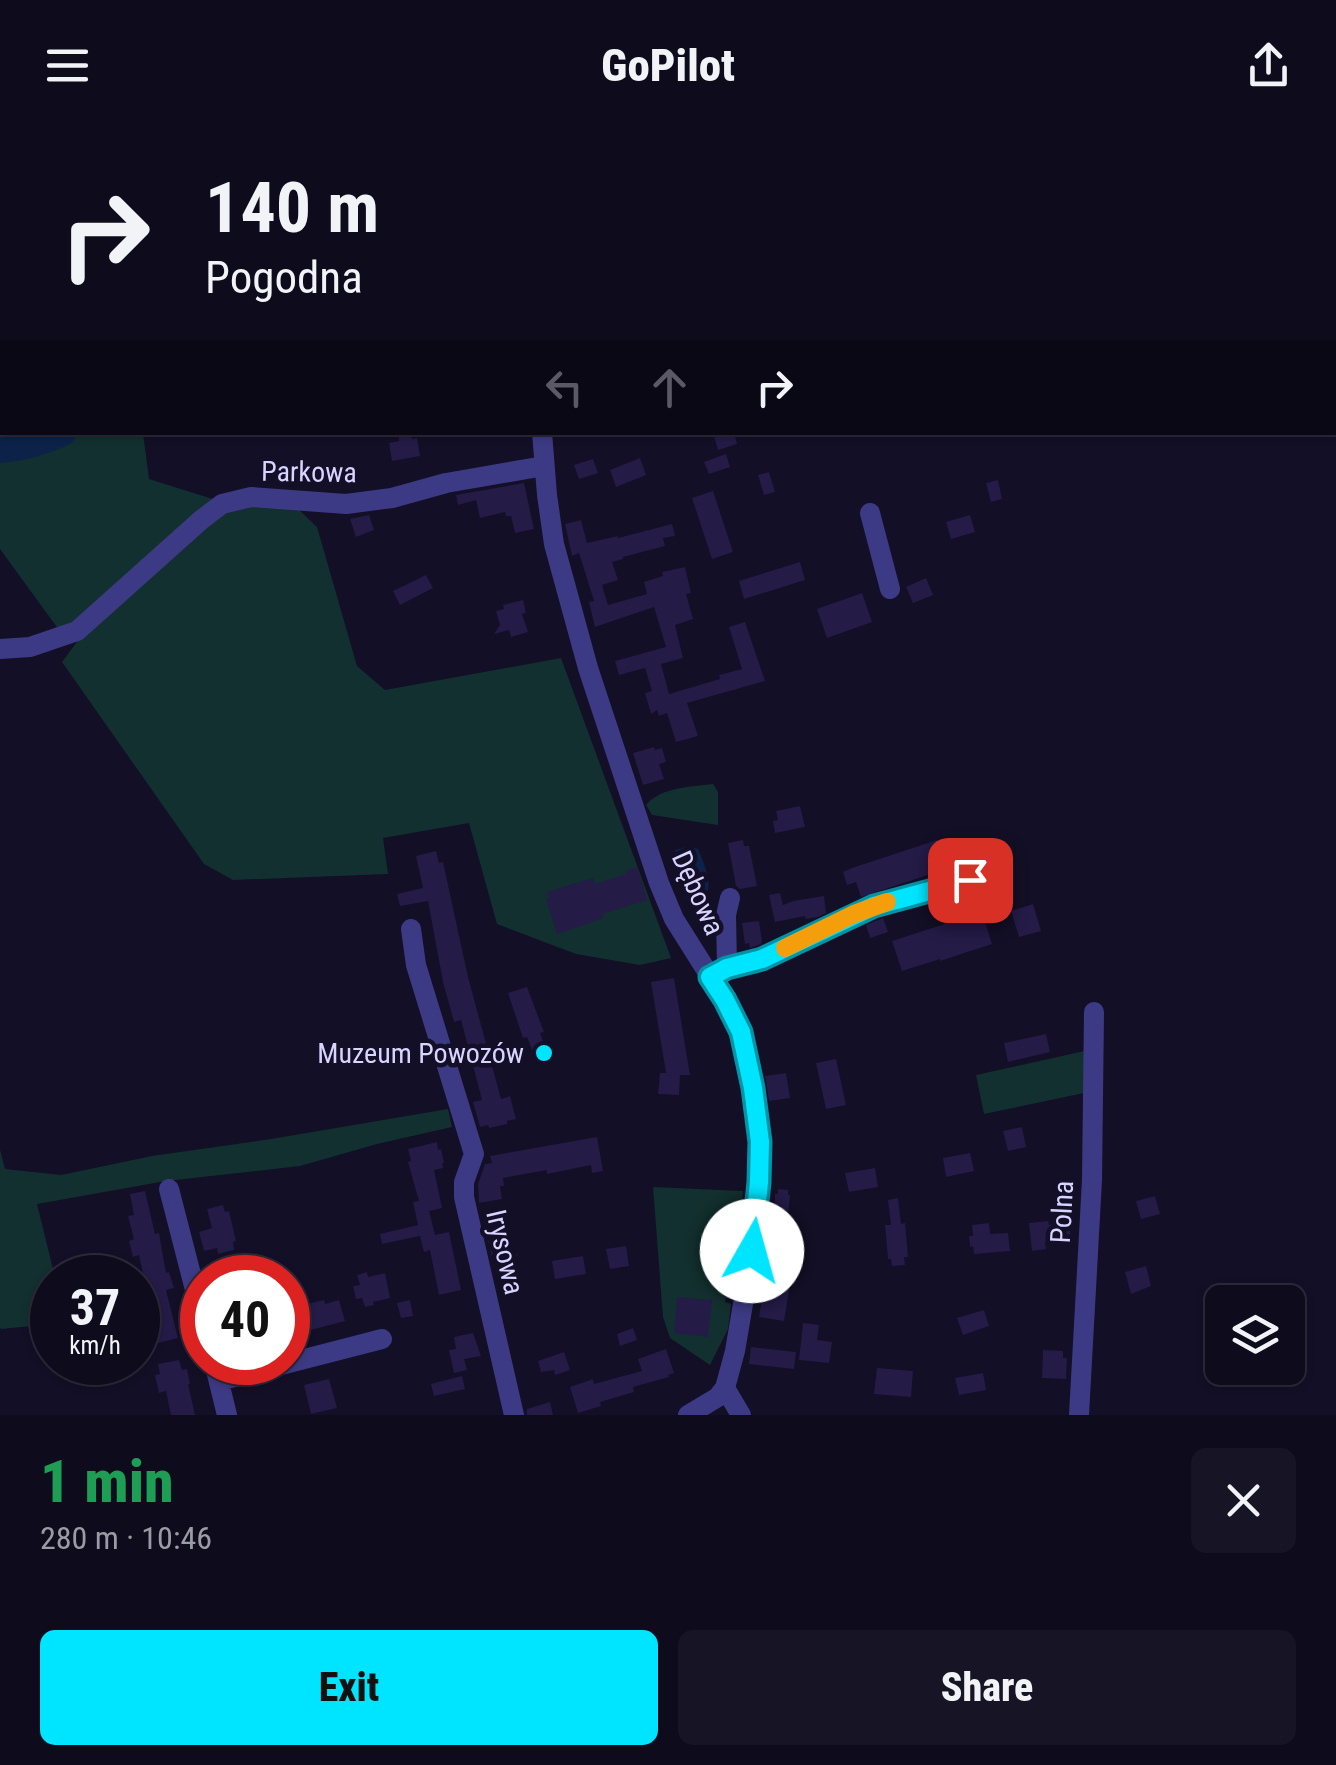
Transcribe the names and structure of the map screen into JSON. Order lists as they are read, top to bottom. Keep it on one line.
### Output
{"streets":{"street":["Parkowa","Dębowa","Polna","Irysowa"]},"crossings":[["Parkowa","Dębowa"]],"places":["Muzeum Powozów"],"page":{"header":"GoPilot","turn":["140 m","Pogodna"],"speed":"37 km/h","limit":"40","heading":["1 min","280 m · 10:46"],"buttons":["Exit","Share"]}}
